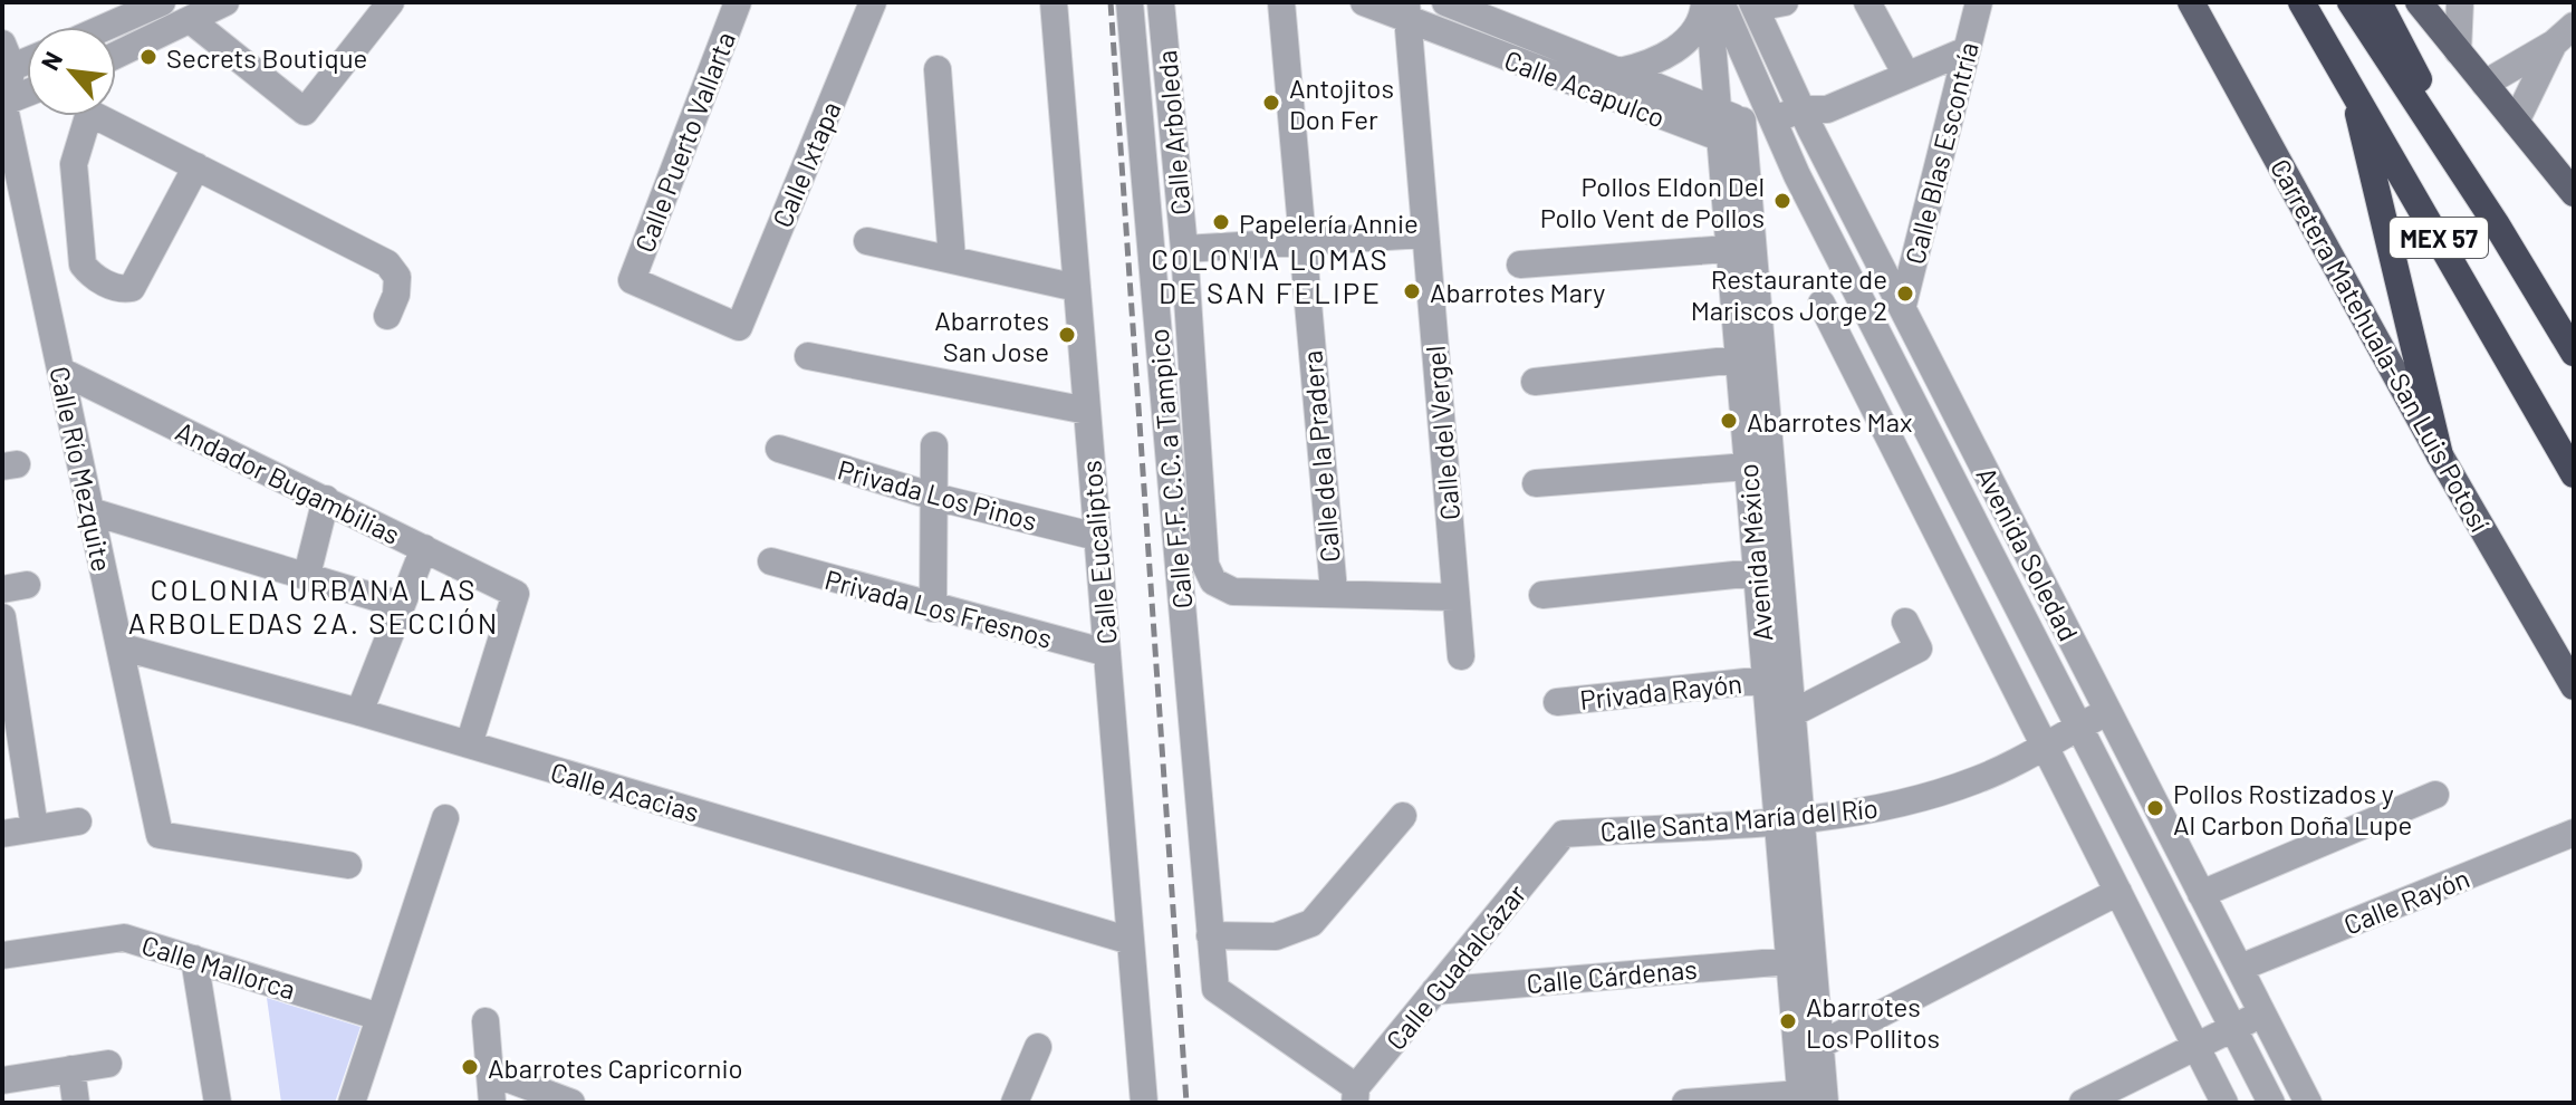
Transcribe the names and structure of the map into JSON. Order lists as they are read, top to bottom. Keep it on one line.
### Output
{"streets":{"highway":["MEX 57"],"main road":["Carretera Matehuala-San Luis Potosí"],"street":["Calle Acapulco","Calle Arboleda","Calle Puerto Vallarta","Calle Blas Escontría","Calle Ixtapa","Calle del Vergel","Calle de la Pradera","Calle Río Mezquite","Calle F.F. C.C. a Tampico","Andador Bugambilias","Privada Los Pinos","Calle Eucaliptos","Avenida México","Avenida Soledad","Privada Los Fresnos","Privada Rayón","Calle Acacias","Calle Santa María del Río","Calle Rayón","Calle Mallorca","Calle Guadalcázar","Calle Cárdenas"]},"crossings":[["Calle Acapulco","Calle Blas Escontría"],["Calle Acapulco","Calle del Vergel"],["Calle Acapulco","Avenida México"],["Calle Acapulco","Avenida Soledad"],["Calle Arboleda","Calle de la Pradera"],["Calle Puerto Vallarta","Calle Ixtapa"],["Calle Blas Escontría","Avenida Soledad"],["Calle Río Mezquite","Andador Bugambilias"],["Calle Río Mezquite","Calle Acacias"],["Calle F.F. C.C. a Tampico","Calle Guadalcázar"],["Andador Bugambilias","Calle Acacias"],["Privada Los Pinos","Calle Eucaliptos"],["Calle Eucaliptos","Privada Los Fresnos"],["Calle Eucaliptos","Calle Acacias"],["Avenida México","Privada Rayón"],["Avenida México","Calle Santa María del Río"],["Avenida México","Calle Cárdenas"],["Avenida Soledad","Calle Santa María del Río"],["Avenida Soledad","Calle Rayón"],["Calle Santa María del Río","Calle Guadalcázar"],["Calle Guadalcázar","Calle Cárdenas"]],"districts":["COLONIA LOMAS DE SAN FELIPE","COLONIA URBANA LAS ARBOLEDAS 2A. SECCIÓN"],"places":["Secrets Boutique","Antojitos Don Fer","Pollos Eldon Del Pollo Vent de Pollos","Papelería Annie","Abarrotes Mary","Restaurante de Mariscos Jorge 2","Abarrotes San Jose","Abarrotes Max","Pollos Rostizados y Al Carbon Doña Lupe","Abarrotes Los Pollitos","Abarrotes Capricornio"],"north":"top left"}
